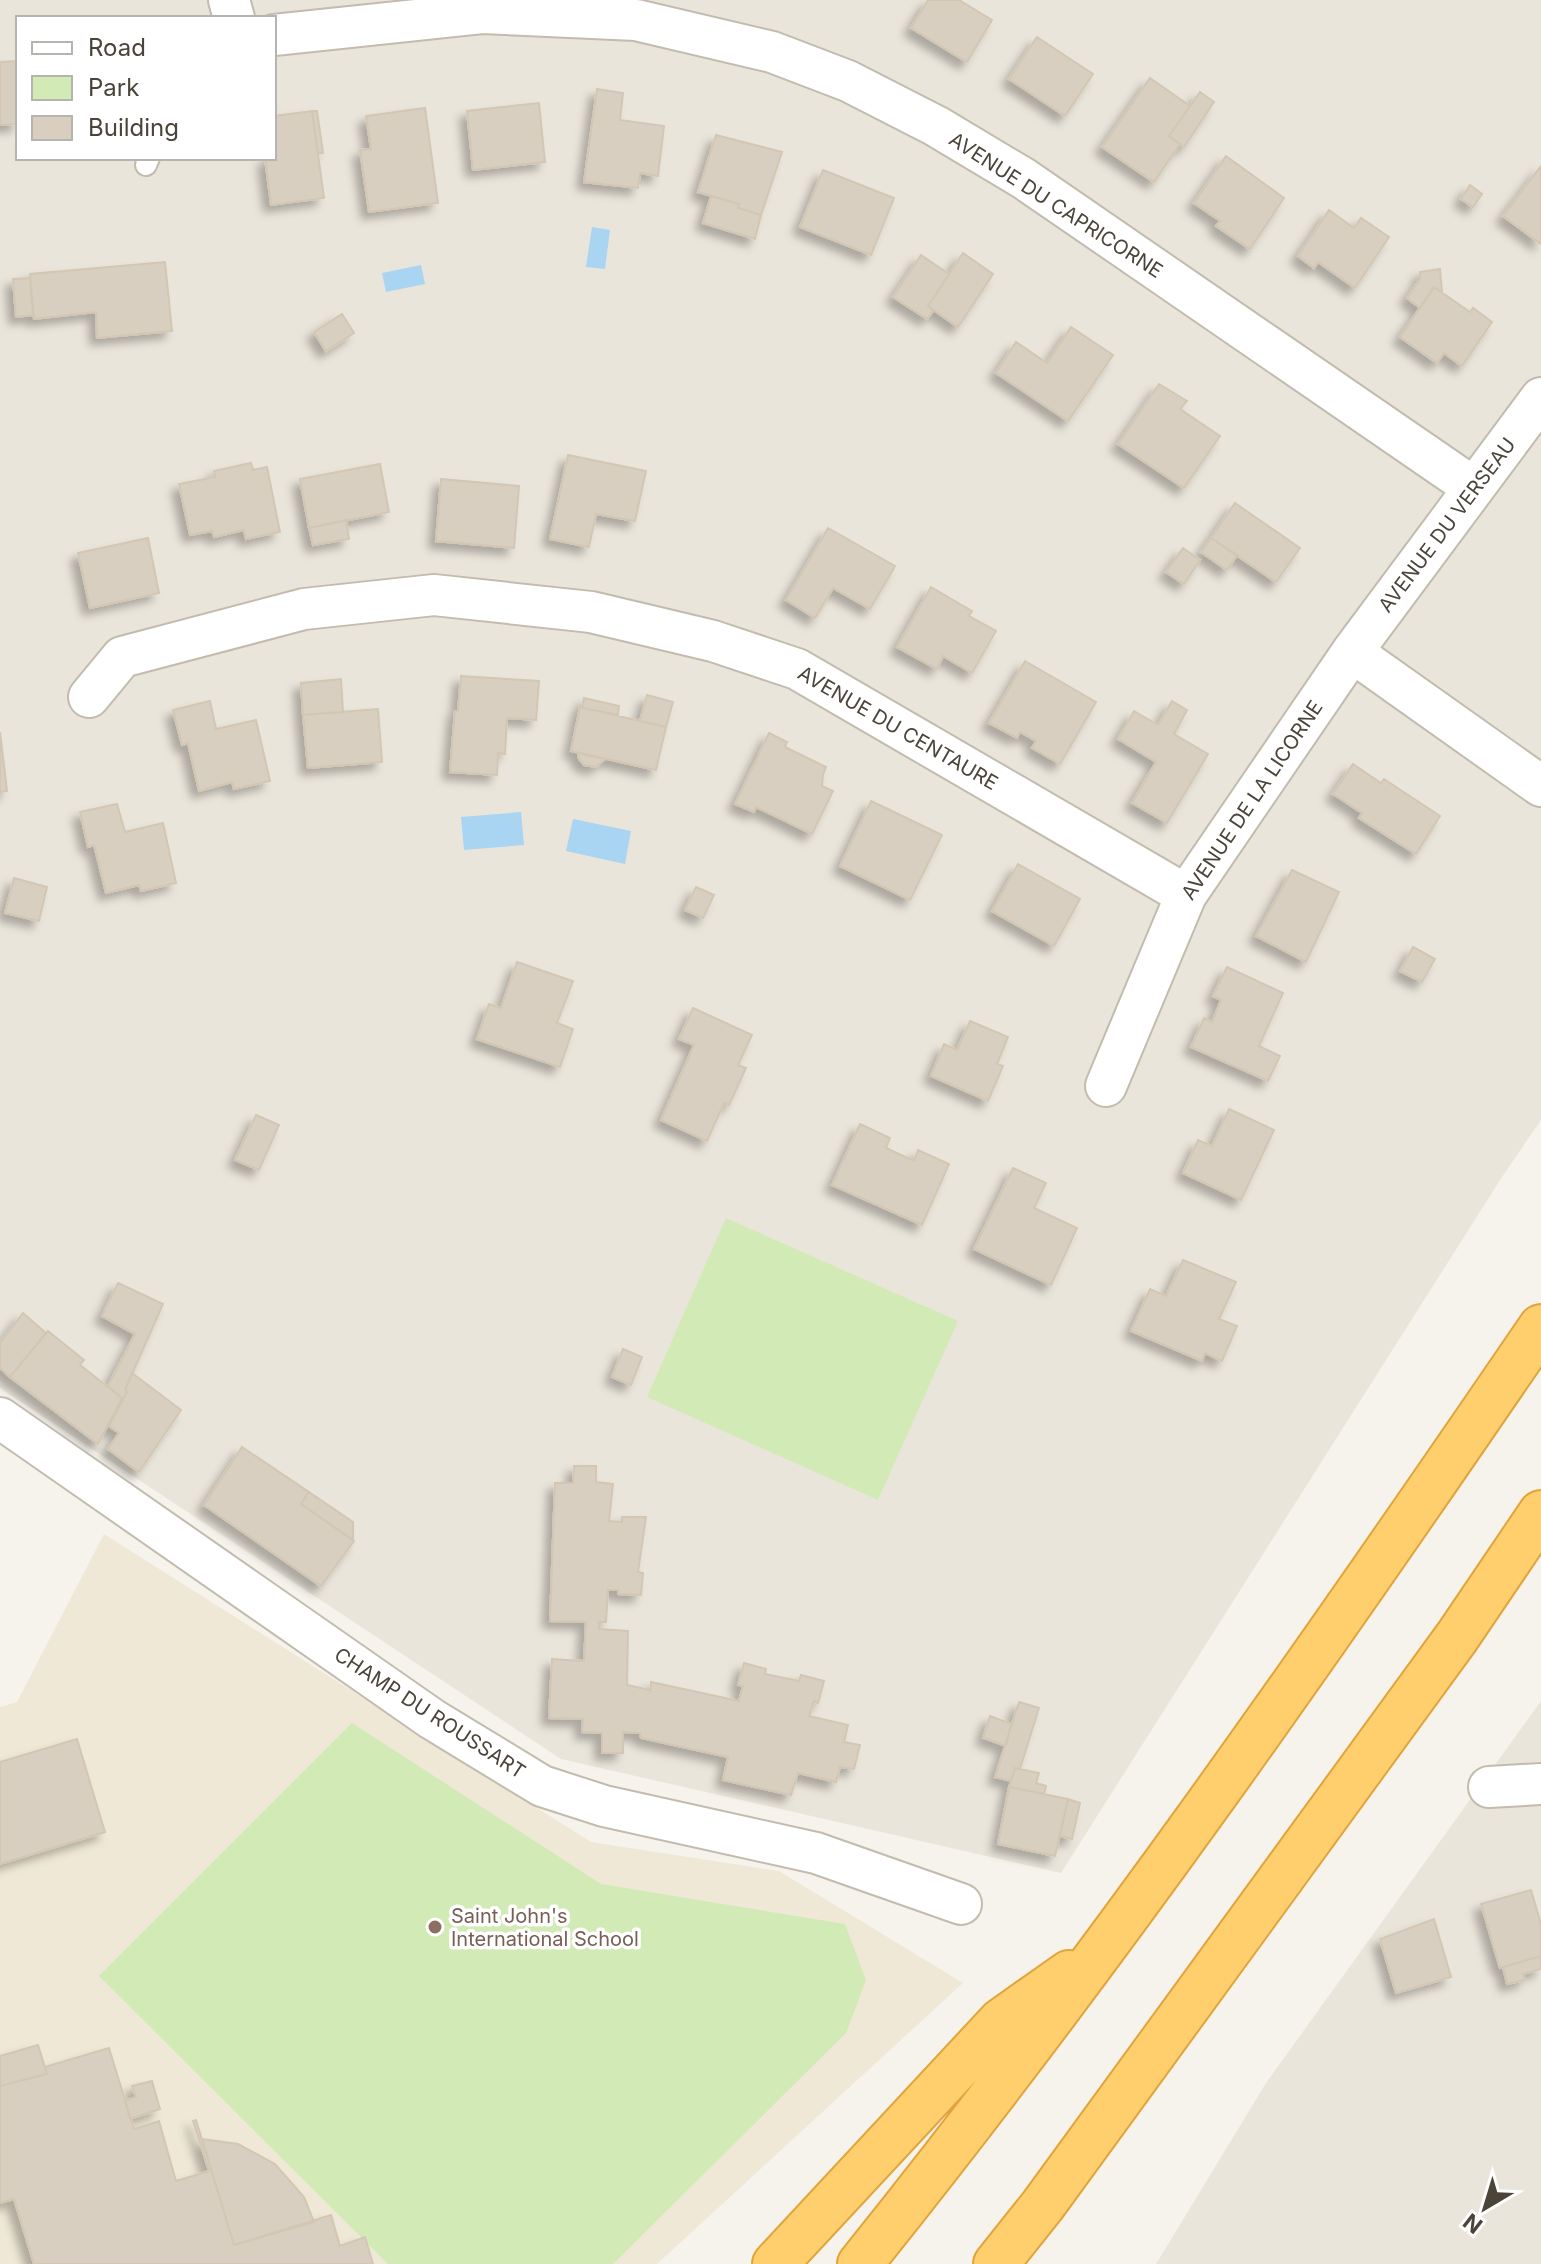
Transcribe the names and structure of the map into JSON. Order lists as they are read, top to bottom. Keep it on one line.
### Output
{"streets":{"street":["AVENUE DU CAPRICORNE","AVENUE DU VERSEAU","AVENUE DU CENTAURE","AVENUE DE LA LICORNE","CHAMP DU ROUSSART"]},"crossings":[["AVENUE DU CAPRICORNE","AVENUE DU VERSEAU"],["AVENUE DU VERSEAU","AVENUE DE LA LICORNE"],["AVENUE DU CENTAURE","AVENUE DE LA LICORNE"]],"places":["Saint John's International School"],"legend":["Road","Park","Building"],"north":"bottom left"}
